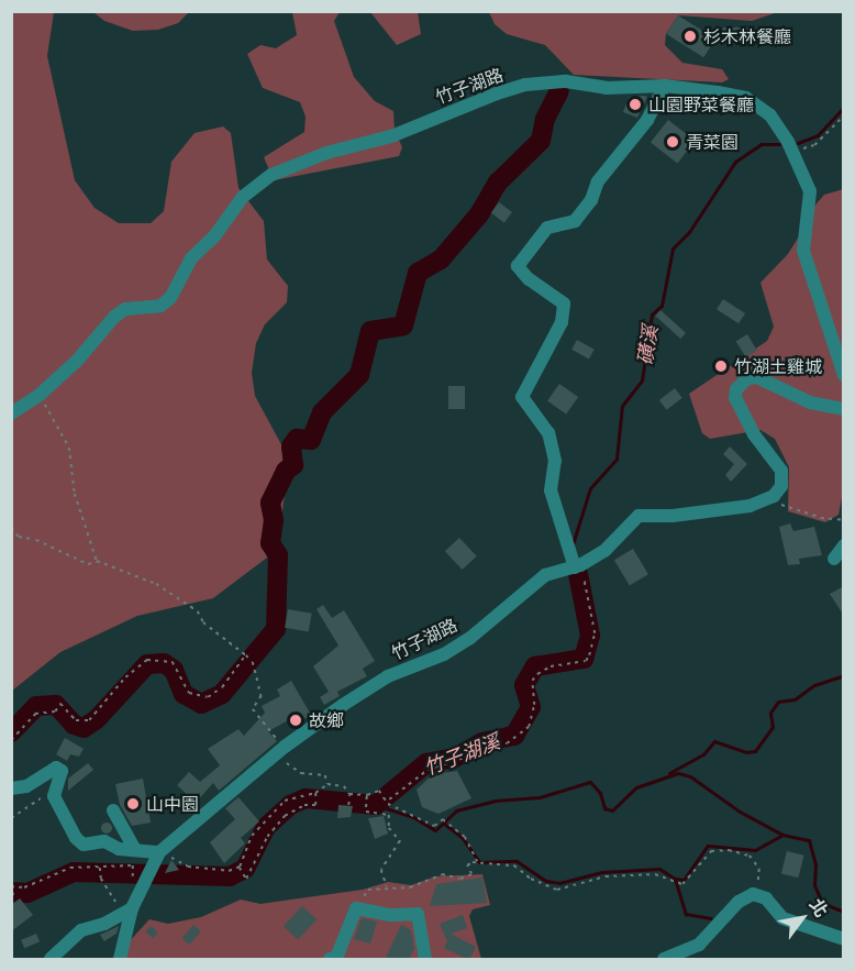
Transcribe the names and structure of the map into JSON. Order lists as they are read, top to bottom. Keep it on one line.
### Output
{"streets":{"street":["竹子湖路"]},"water":["磺溪","竹子湖溪"],"places":["杉木林餐廳","山園野菜餐廳","青菜園","竹湖土雞城","故鄉","山中園"],"north":"top right"}
